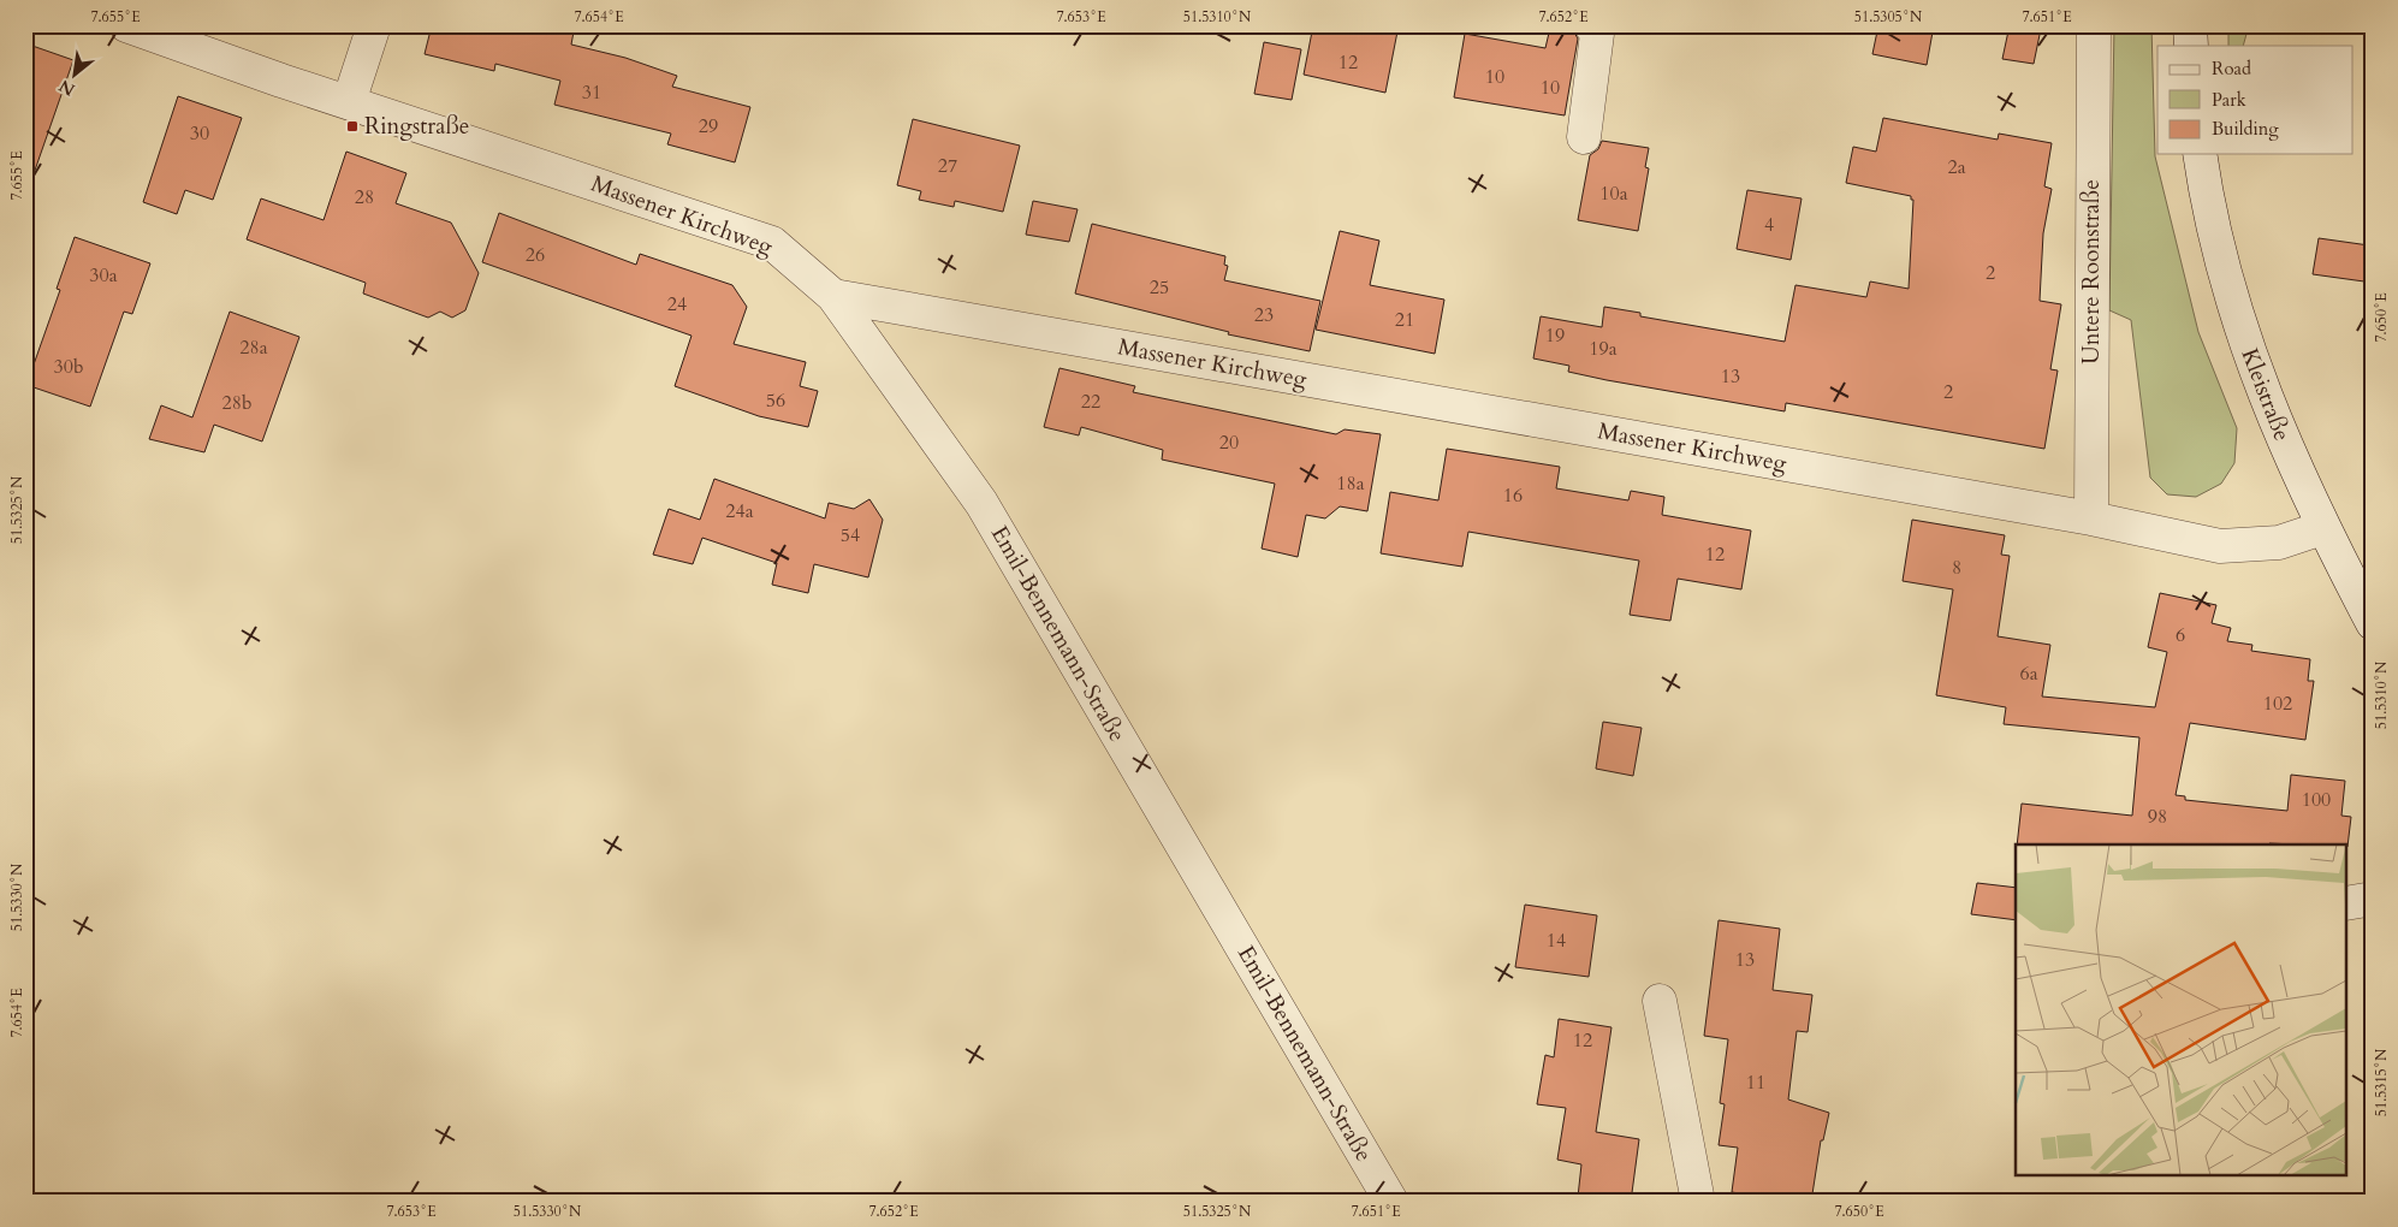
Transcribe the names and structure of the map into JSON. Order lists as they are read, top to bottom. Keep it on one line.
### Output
{"streets":{"street":["Massener Kirchweg","Untere Roonstraße","Kleistraße","Emil-Bennemann-Straße"]},"crossings":[["Massener Kirchweg","Untere Roonstraße"],["Massener Kirchweg","Kleistraße"],["Massener Kirchweg","Emil-Bennemann-Straße"]],"places":{"transit":["Ringstraße"]},"house_numbers":["12","10","10","31","29","30","27","2a","10a","28","4","26","2","30a","25","24","23","21","19","28a","19a","30b","13","2","56","22","28b","20","18a","16","24a","54","12","8","6","6a","102","100","98","14","13","12","11"],"legend":["Road","Park","Building"],"north":"bottom left","coordinates":["7.655°E","7.654°E","7.653°E","51.5310°N","7.652°E","51.5305°N","7.651°E","7.650°E","51.5325°N","51.5330°N","51.5315°N"]}
